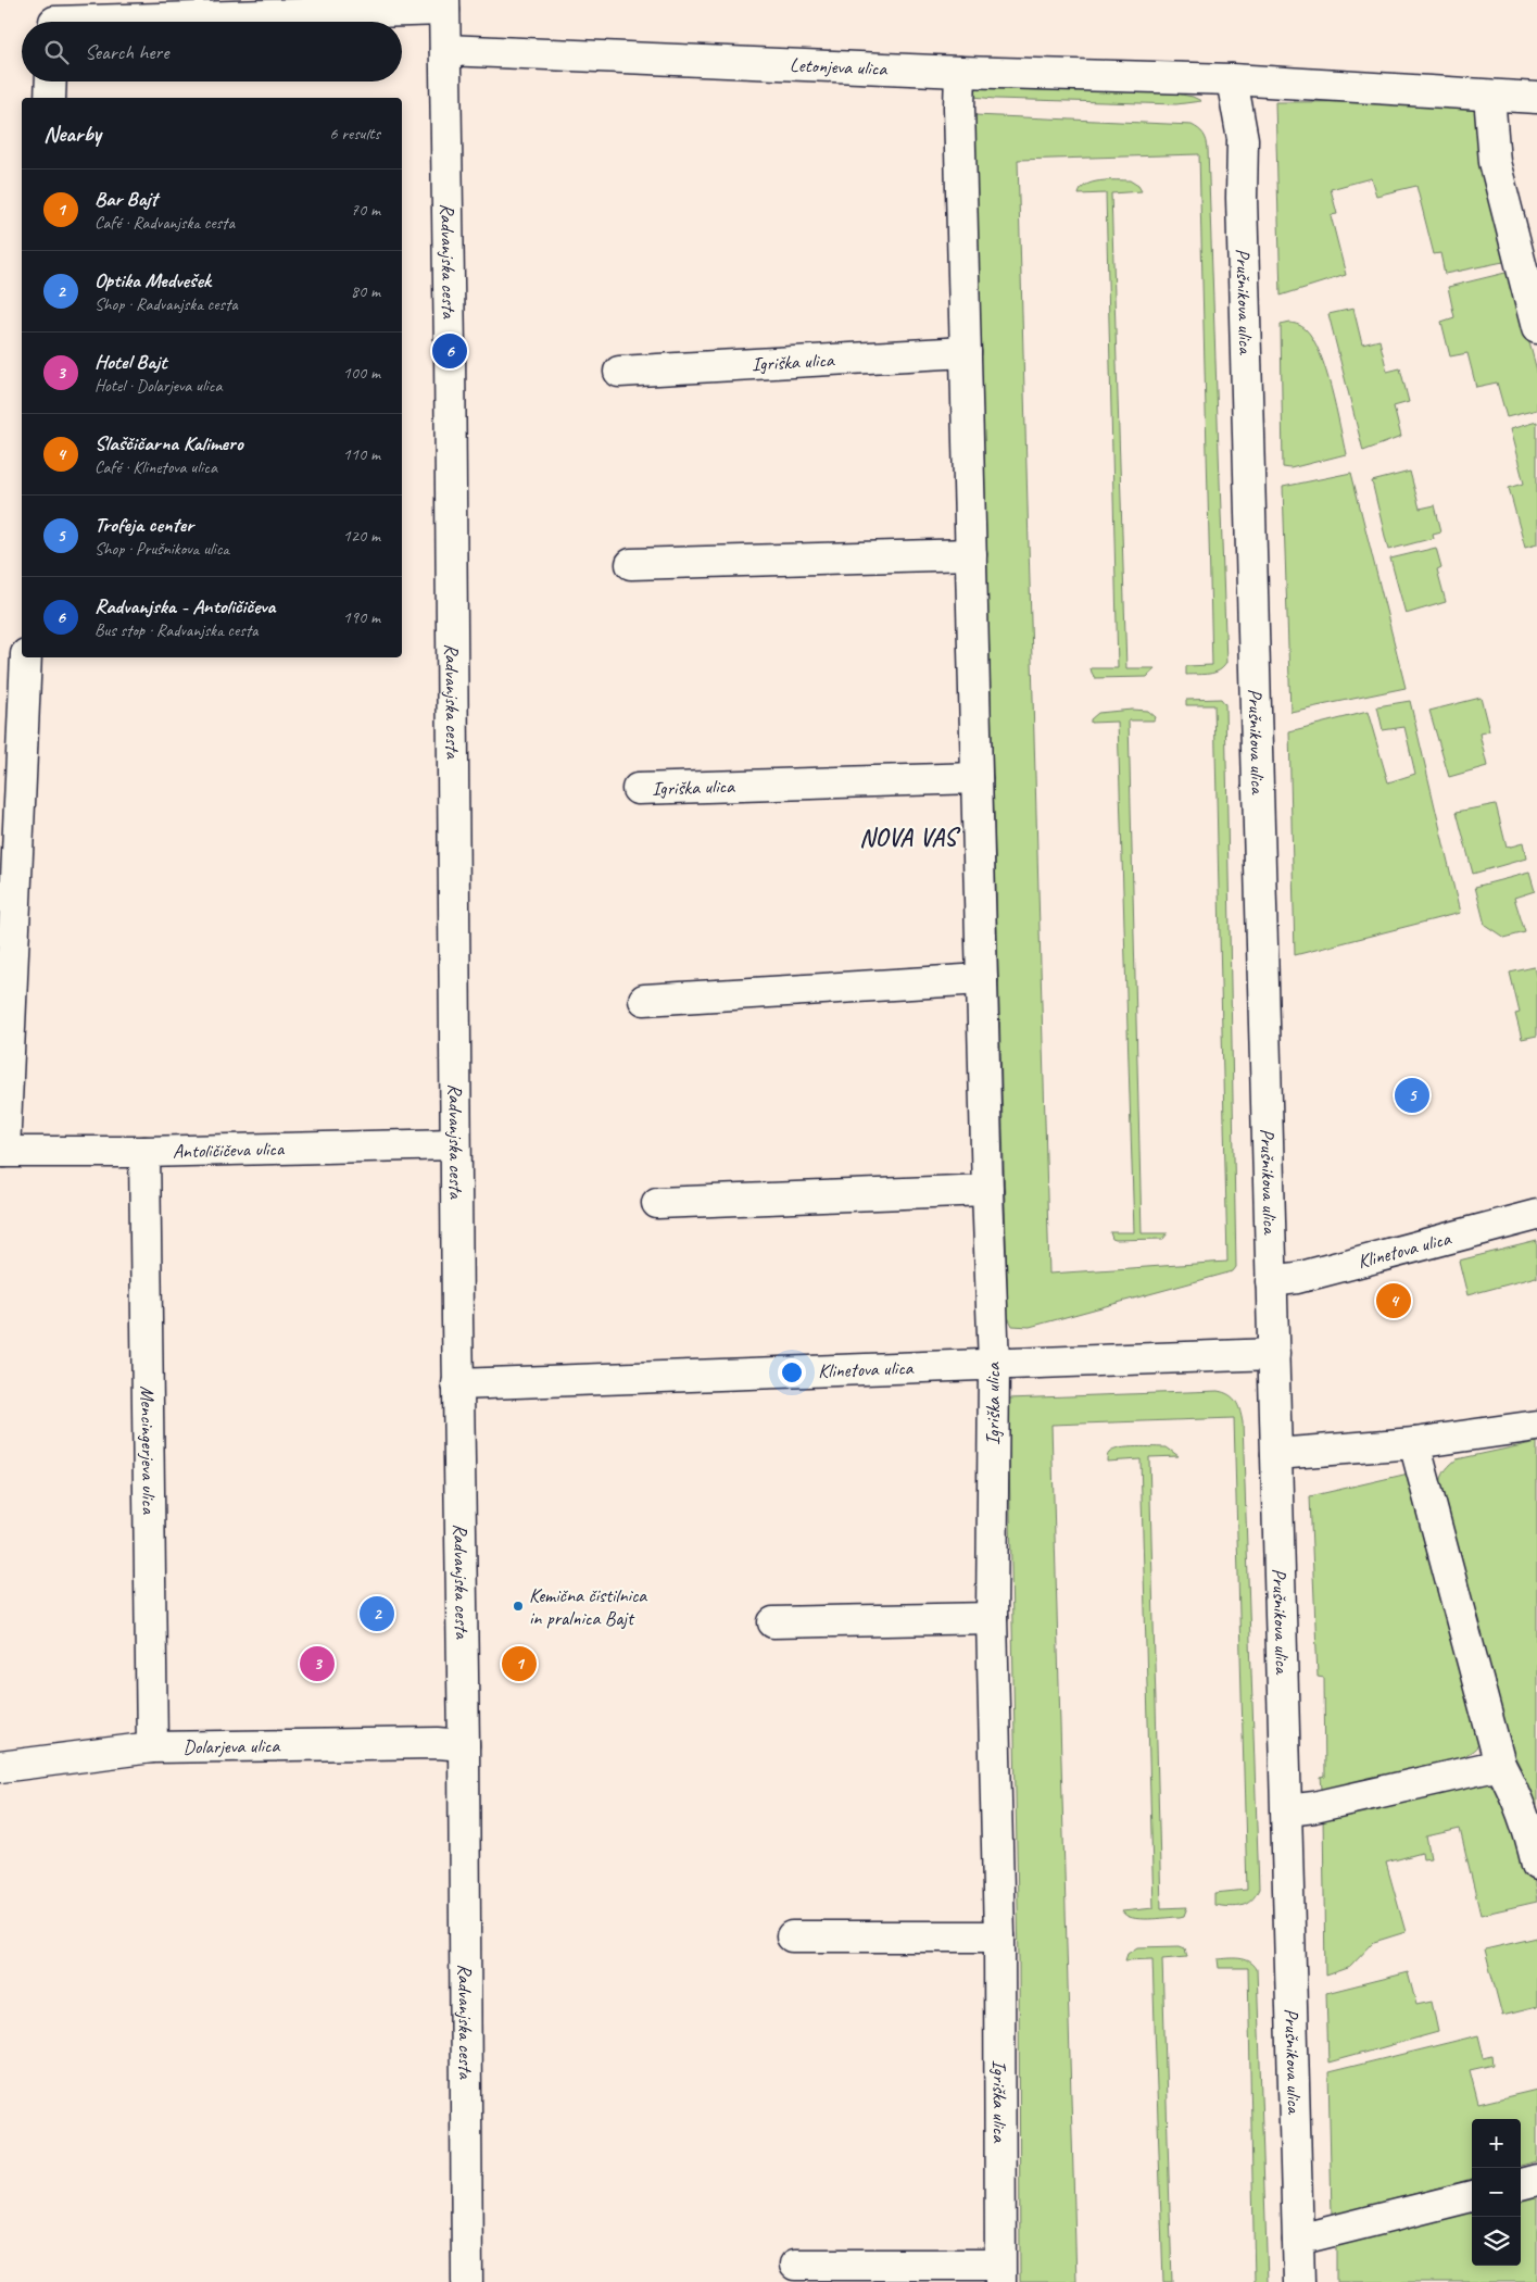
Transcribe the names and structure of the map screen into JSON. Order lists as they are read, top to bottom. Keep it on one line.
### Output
{"streets":{"street":["Letonjeva ulica","Radvanjska cesta","Prušnikova ulica","Igriška ulica","Antoličičeva ulica","Klinetova ulica","Mencingerjeva ulica","Dolarjeva ulica"]},"crossings":[["Letonjeva ulica","Radvanjska cesta"],["Letonjeva ulica","Prušnikova ulica"],["Letonjeva ulica","Igriška ulica"],["Radvanjska cesta","Antoličičeva ulica"],["Radvanjska cesta","Klinetova ulica"],["Radvanjska cesta","Dolarjeva ulica"],["Prušnikova ulica","Klinetova ulica"],["Igriška ulica","Klinetova ulica"],["Antoličičeva ulica","Mencingerjeva ulica"],["Mencingerjeva ulica","Dolarjeva ulica"]],"districts":["NOVA VAS"],"places":["Kemična čistilnica in pralnica Bajt"],"page":{"search":"Search here","heading":["Nearby","6 results"],"list":[{"mark":"1","name":"Bar Bajt","note":"Café · Radvanjska cesta","value":"70 m"},{"mark":"2","name":"Optika Medvešek","note":"Shop · Radvanjska cesta","value":"80 m"},{"mark":"3","name":"Hotel Bajt","note":"Hotel · Dolarjeva ulica","value":"100 m"},{"mark":"4","name":"Slaščičarna Kalimero","note":"Café · Klinetova ulica","value":"110 m"},{"mark":"5","name":"Trofeja center","note":"Shop · Prušnikova ulica","value":"120 m"},{"mark":"6","name":"Radvanjska - Antoličičeva","note":"Bus stop · Radvanjska cesta","value":"190 m"}],"pins":["6","5","4","2","1","3"],"map_buttons":["+","−"]}}
